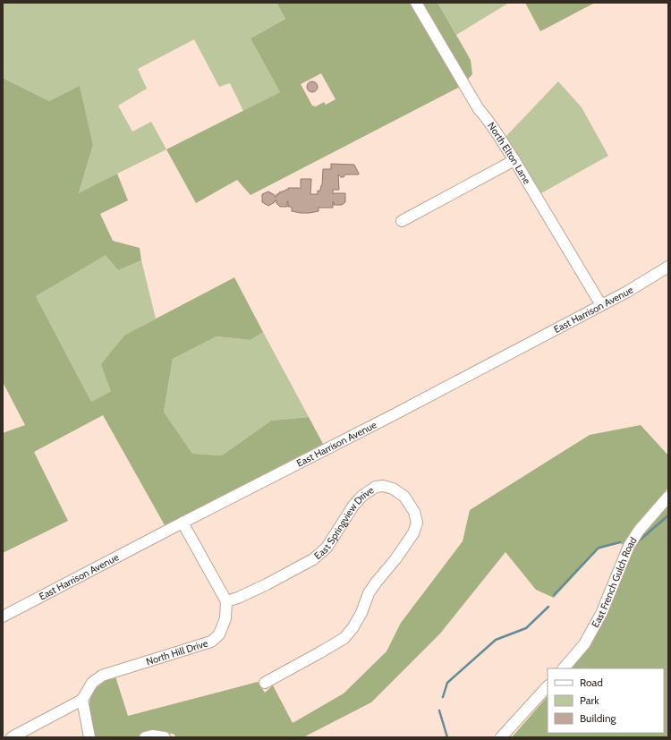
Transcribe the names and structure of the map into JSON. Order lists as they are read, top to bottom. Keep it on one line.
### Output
{"streets":{"street":["North Elton Lane","East Harrison Avenue","East Springview Drive","East French Gulch Road","North Hill Drive"]},"crossings":[["North Elton Lane","East Harrison Avenue"],["East Springview Drive","North Hill Drive"]],"legend":["Road","Park","Building"]}
